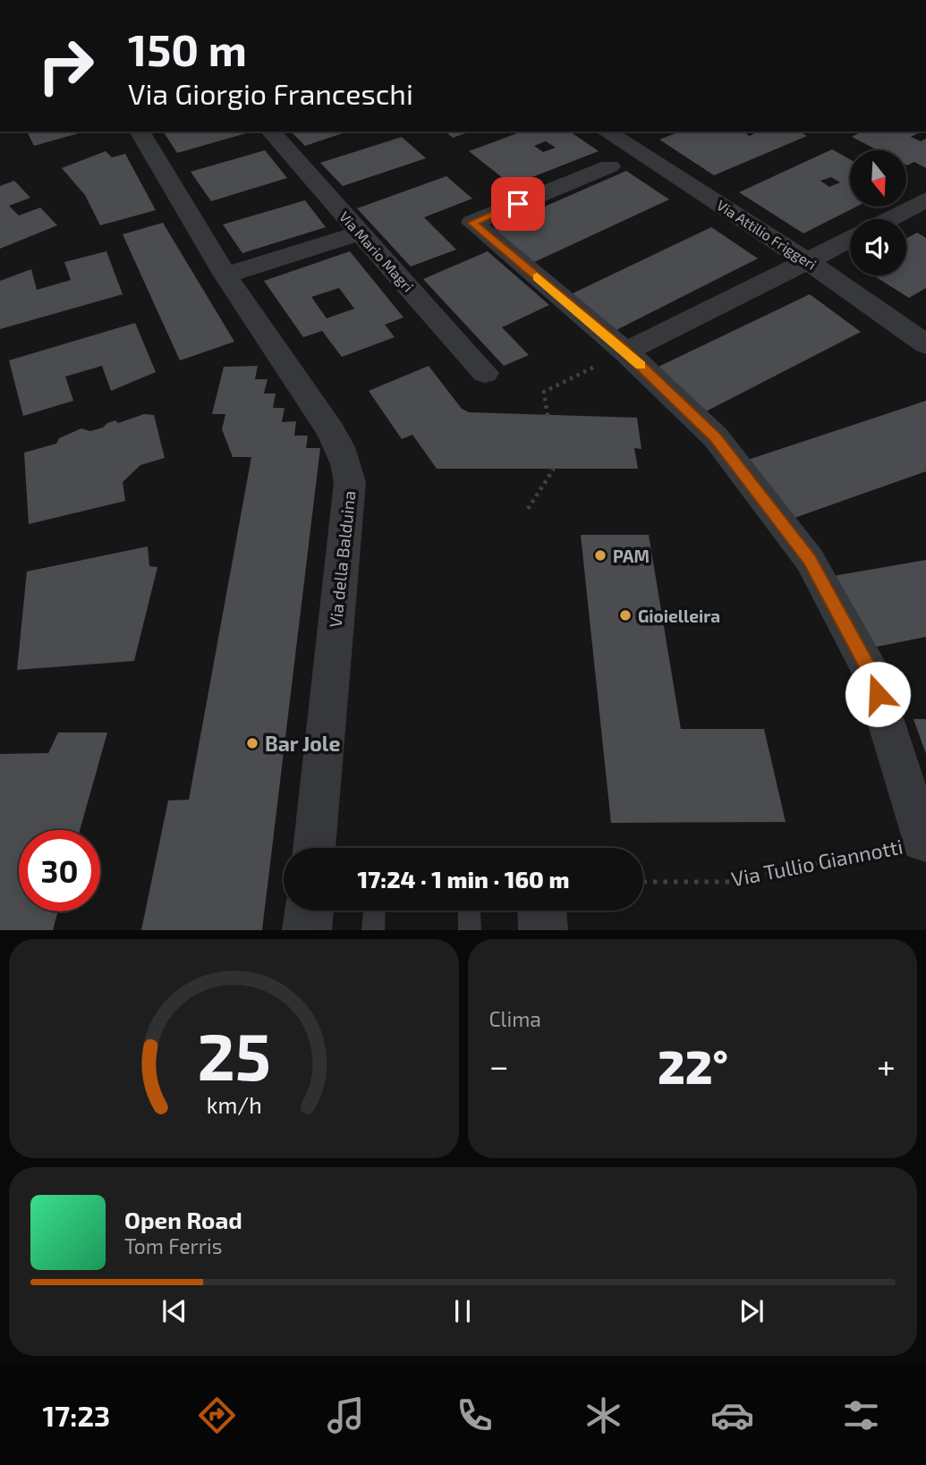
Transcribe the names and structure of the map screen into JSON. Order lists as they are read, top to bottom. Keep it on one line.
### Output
{"streets":{"street":["Via Attilio Friggeri","Via Mario Magri","Via della Balduina"],"path":["Via Tullio Giannotti"]},"places":["PAM","Gioielleira","Bar Jole"],"north":"bottom","page":{"turn":["150 m","Via Giorgio Franceschi"],"limit":"30","trip":"17:24 · 1 min · 160 m","tile":"Clima","heat":["−","22°","+"],"song":["Open Road","Tom Ferris"],"tabs":"17:23","gauge":["25","km/h"]}}
